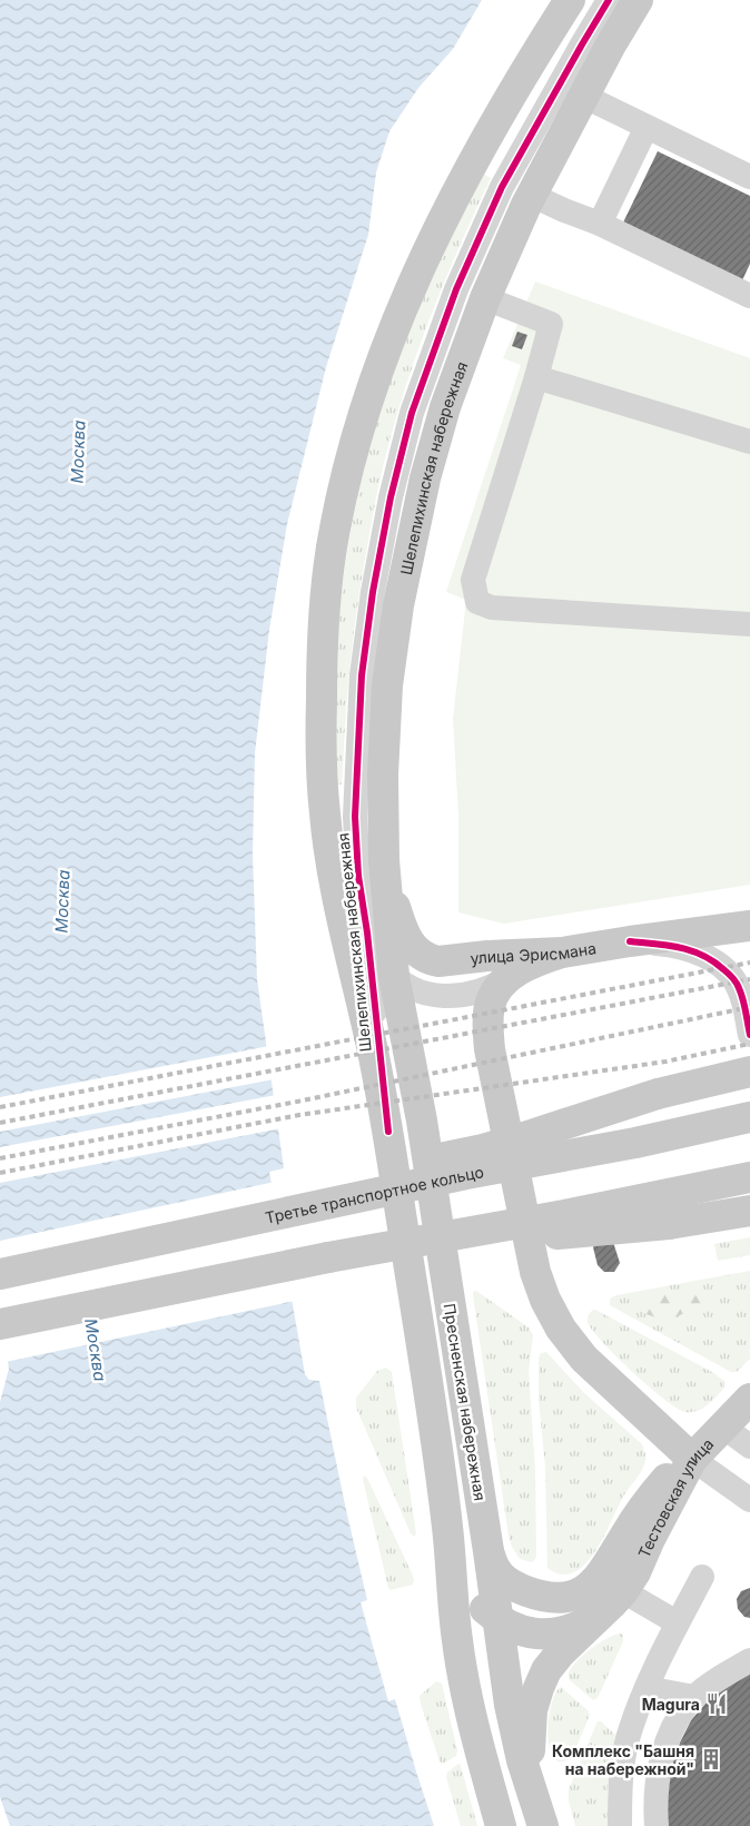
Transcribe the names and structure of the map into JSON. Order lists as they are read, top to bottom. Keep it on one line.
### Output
{"streets":{"main road":["Шелепихинская набережная","улица Эрисмана","Третье транспортное кольцо","Пресненская набережная","Тестовская улица"]},"crossings":[["Шелепихинская набережная","улица Эрисмана"],["Шелепихинская набережная","Пресненская набережная"]],"water":["Москва"],"places":{"restaurant":["Magura"],"building":["Комплекс \"Башня на набережной\""]}}
